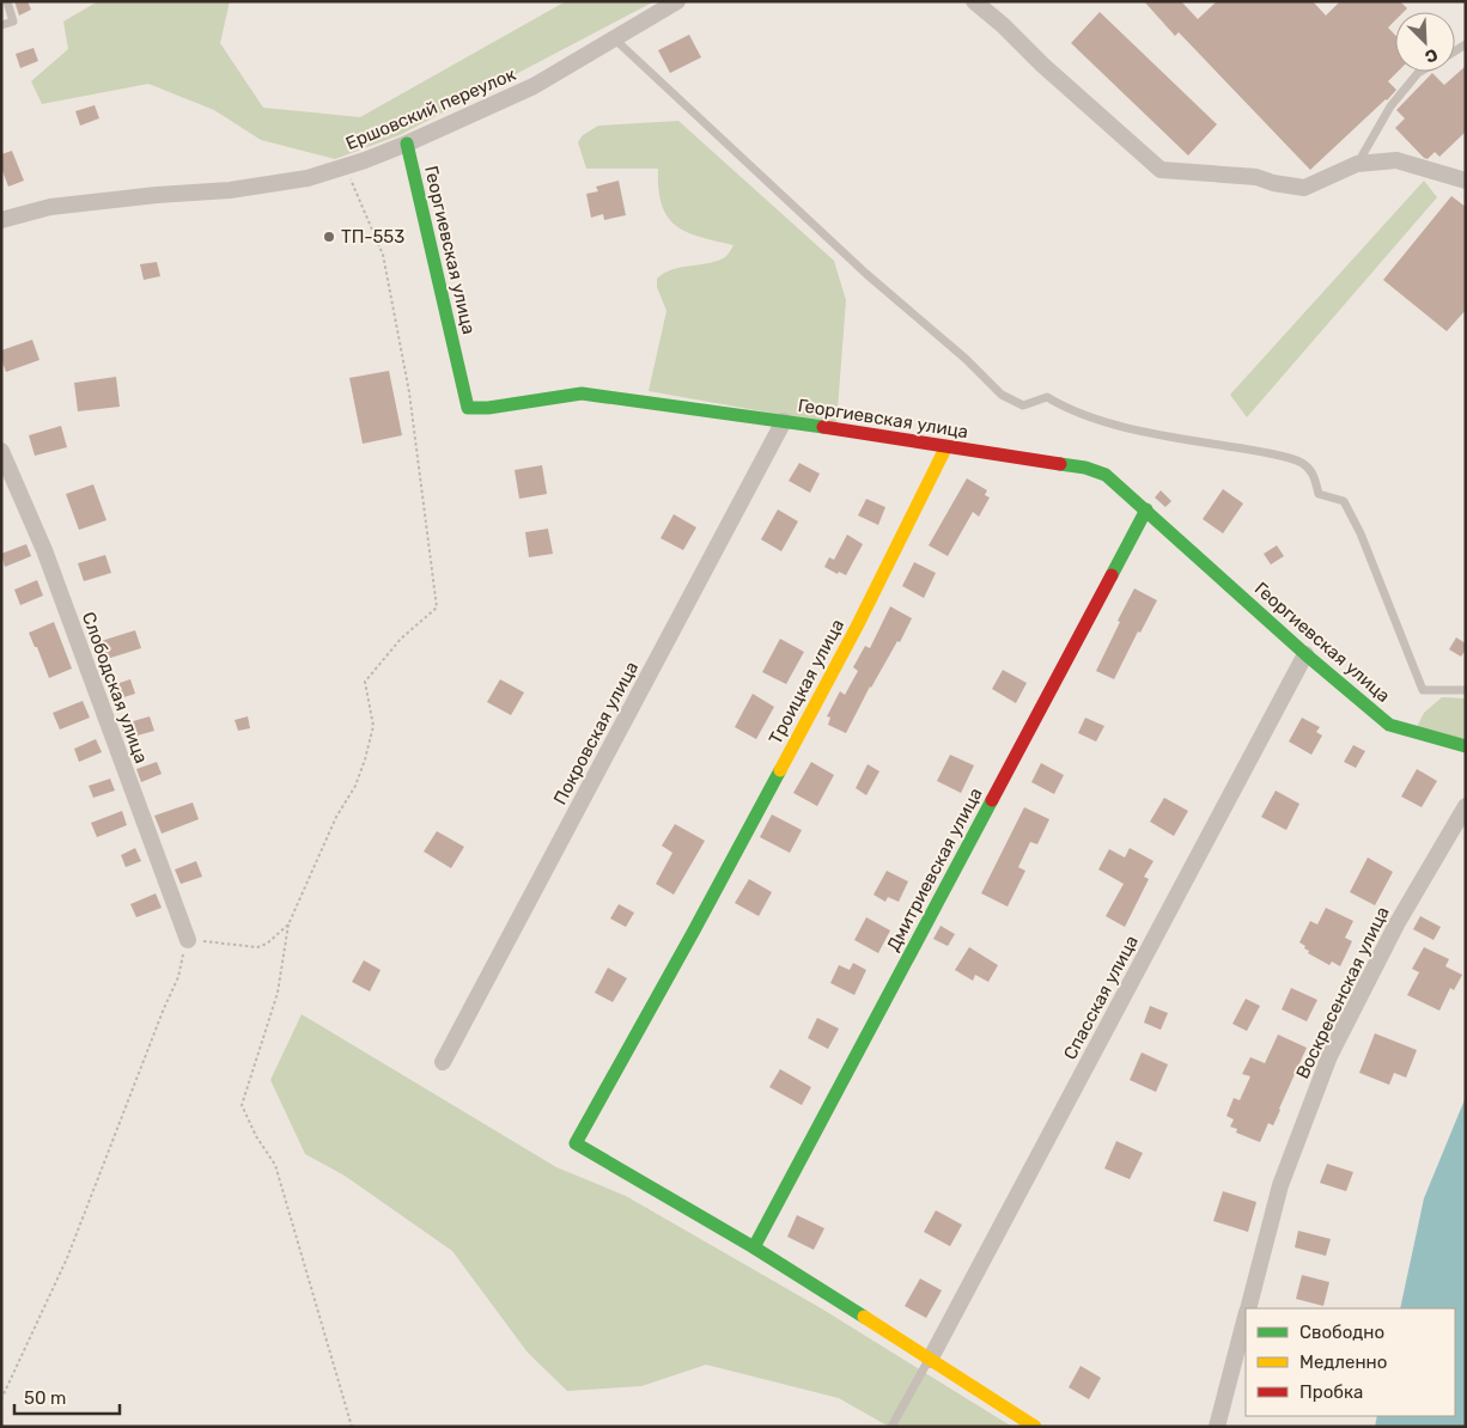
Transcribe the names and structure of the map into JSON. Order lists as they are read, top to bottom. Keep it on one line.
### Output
{"streets":{"street":["Ершовский переулок","Георгиевская улица","Троицкая улица","Слободская улица","Покровская улица","Дмитриевская улица","Воскресенская улица","Спасская улица"]},"crossings":[["Ершовский переулок","Георгиевская улица"],["Георгиевская улица","Троицкая улица"],["Георгиевская улица","Покровская улица"],["Георгиевская улица","Дмитриевская улица"],["Георгиевская улица","Спасская улица"],["Троицкая улица","Дмитриевская улица"]],"places":["ТП-553"],"legend":["Свободно","Медленно","Пробка"],"scale_bar":"50 m","north":"bottom right"}
